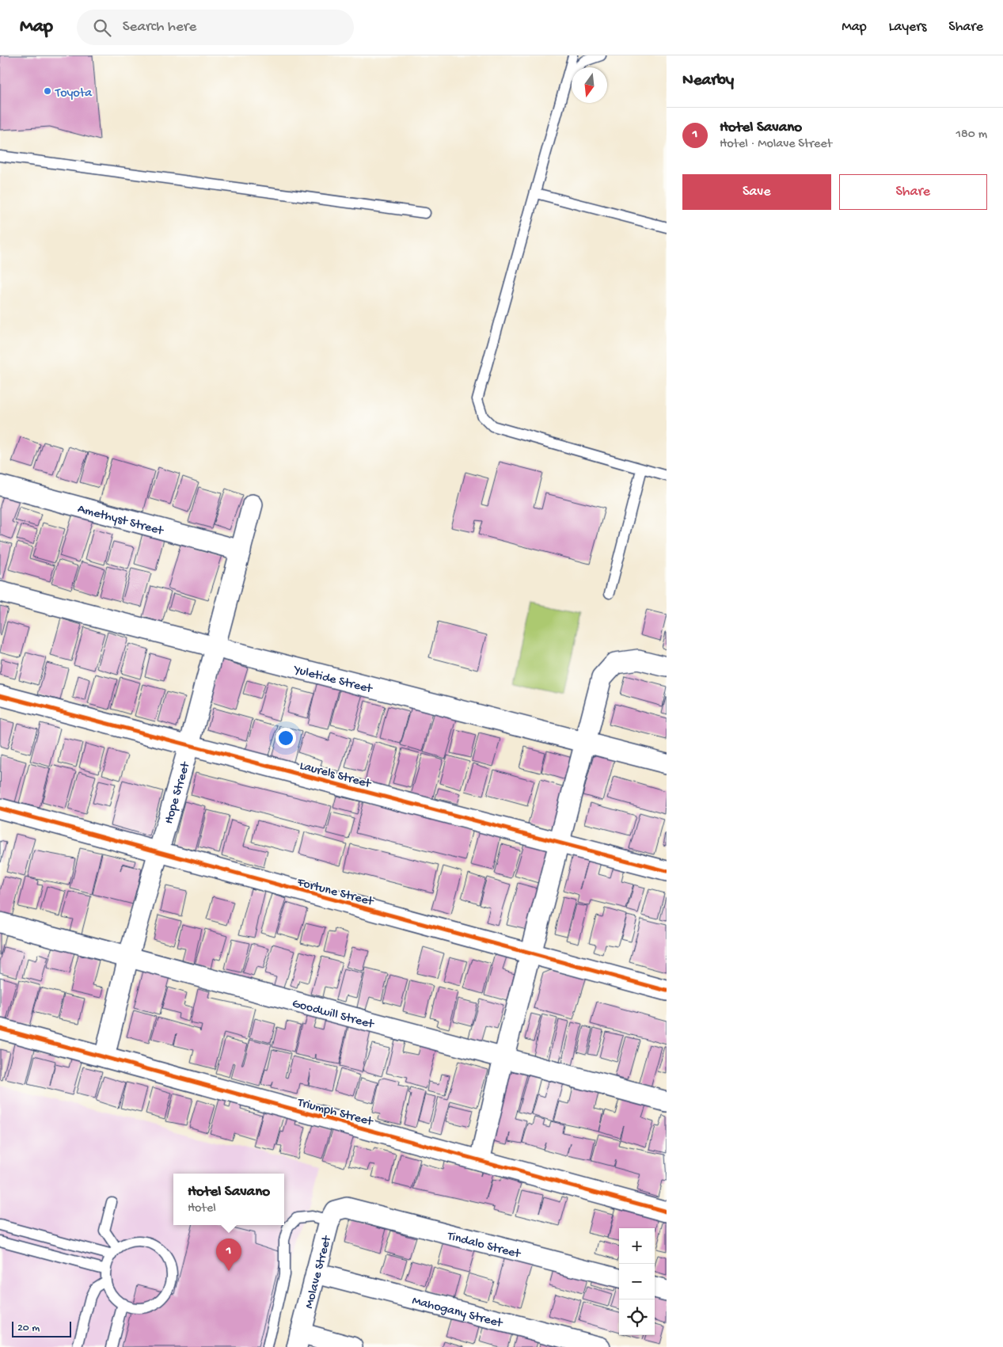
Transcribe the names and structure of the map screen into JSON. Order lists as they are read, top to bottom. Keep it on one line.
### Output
{"streets":{"street":["Amethyst Street","Yuletide Street","Laurels Street","Hope Street","Fortune Street","Goodwill Street","Triumph Street","Tindalo Street","Molave Street","Mahogany Street"]},"crossings":[["Amethyst Street","Hope Street"],["Yuletide Street","Hope Street"],["Laurels Street","Hope Street"],["Hope Street","Fortune Street"],["Hope Street","Goodwill Street"],["Hope Street","Triumph Street"],["Tindalo Street","Molave Street"],["Molave Street","Mahogany Street"]],"places":["Toyota"],"scale_bar":"20 m","north":"bottom","page":{"header":"Map","search":"Search here","nav":["Map","Layers","Share"],"heading":"Nearby","list":[{"mark":"1","name":"Hotel Savano","note":"Hotel · Molave Street","value":"180 m"}],"buttons":["Save","Share"],"popup":["Hotel Savano","Hotel"],"map_buttons":["+","−"],"pins":"1","scale":"20 m"}}
